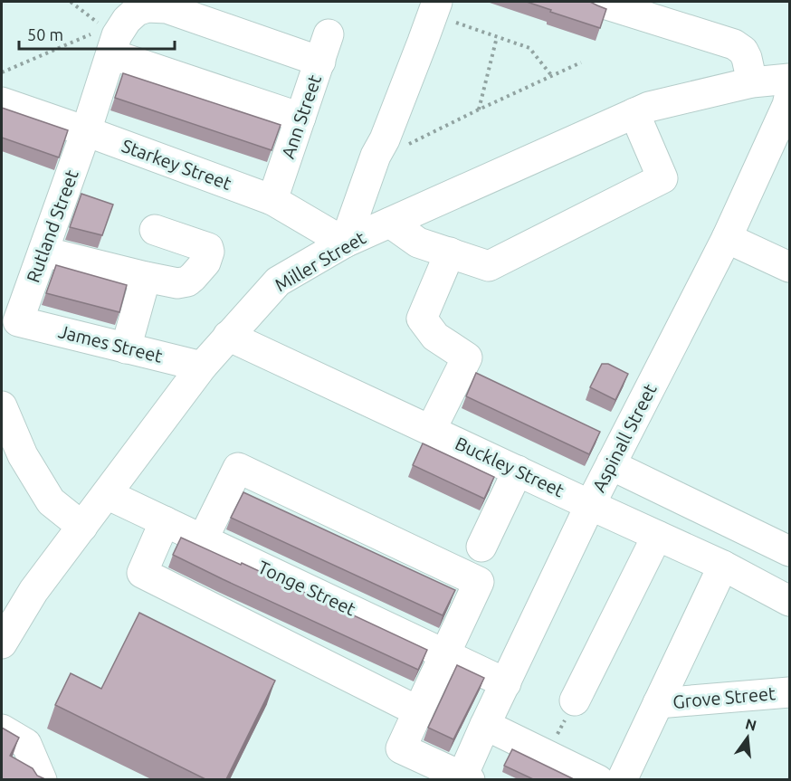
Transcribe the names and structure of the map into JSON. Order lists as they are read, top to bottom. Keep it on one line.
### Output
{"streets":{"street":["Ann Street","Starkey Street","Rutland Street","Miller Street","James Street","Aspinall Street","Buckley Street","Tonge Street","Grove Street"]},"crossings":[["Ann Street","Starkey Street"],["Ann Street","Rutland Street"],["Starkey Street","Rutland Street"],["Starkey Street","Miller Street"],["Rutland Street","James Street"],["Miller Street","James Street"],["Miller Street","Buckley Street"],["Miller Street","Tonge Street"],["Aspinall Street","Buckley Street"],["Aspinall Street","Tonge Street"]],"scale_bar":"50 m","north":"top"}
